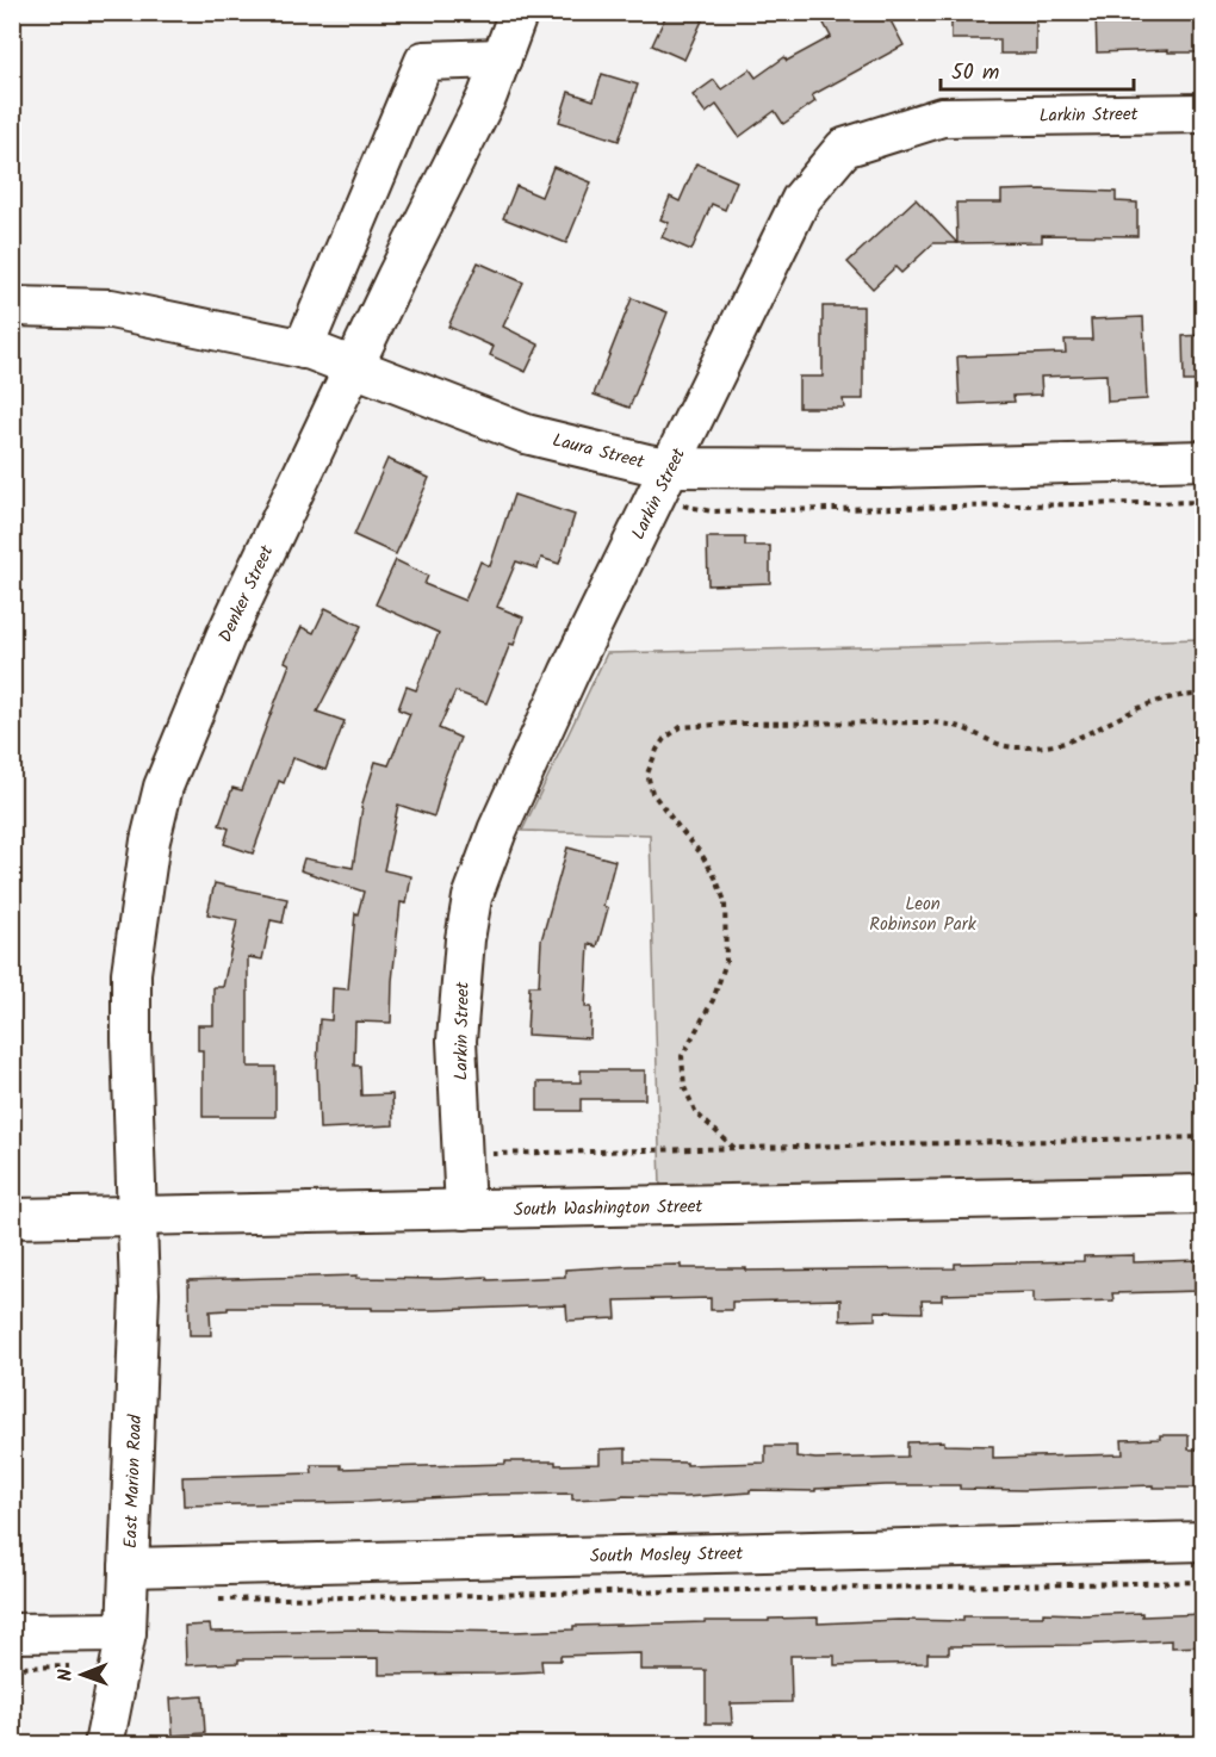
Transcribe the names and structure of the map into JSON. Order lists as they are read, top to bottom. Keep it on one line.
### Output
{"streets":{"street":["Larkin Street","Laura Street","Denker Street","South Washington Street","East Marion Road","South Mosley Street"]},"crossings":[["Larkin Street","Laura Street"],["Larkin Street","South Washington Street"],["Laura Street","Denker Street"],["Denker Street","South Washington Street"],["Denker Street","East Marion Road"],["South Washington Street","East Marion Road"],["East Marion Road","South Mosley Street"]],"parks":["Leon Robinson Park"],"scale_bar":"50 m","north":"left"}
